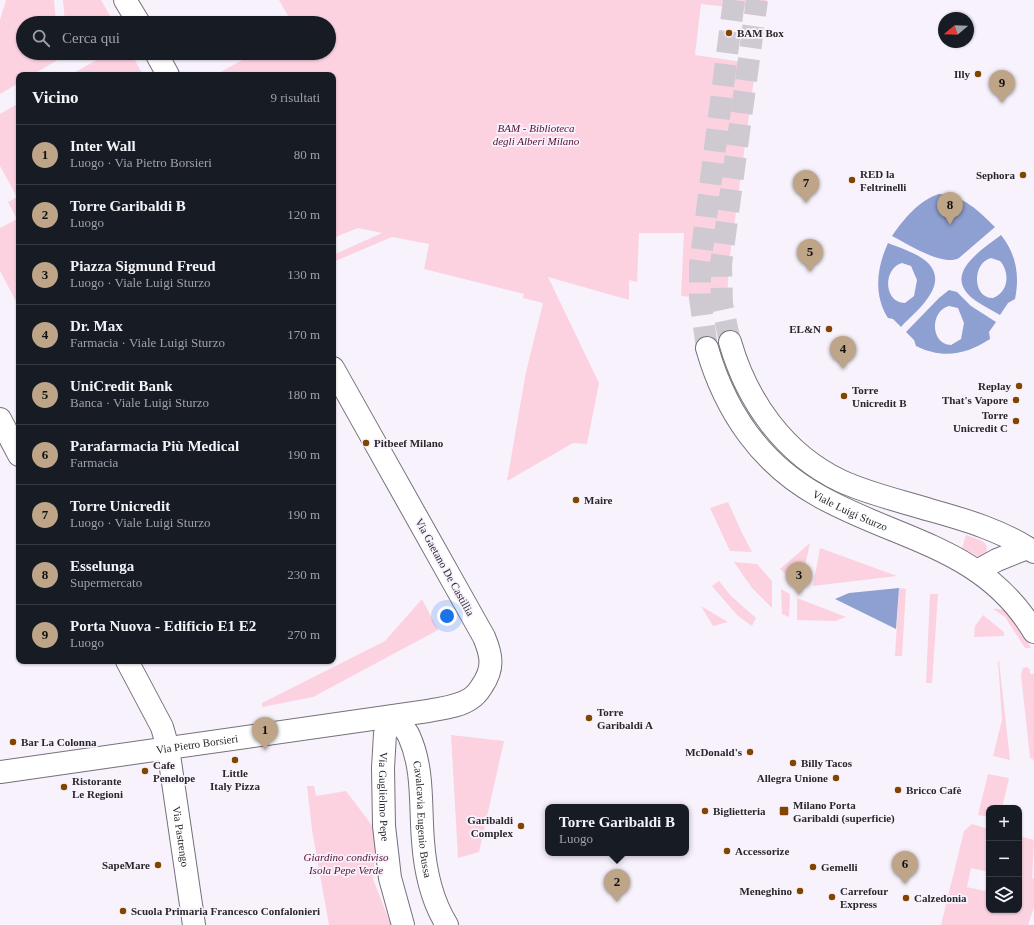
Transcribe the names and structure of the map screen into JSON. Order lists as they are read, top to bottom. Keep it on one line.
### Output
{"streets":{"street":["Viale Luigi Sturzo","Via Gaetano De Castillia","Via Pietro Borsieri","Via Guglielmo Pepe","Cavalcavia Eugenio Bussa","Via Pastrengo"]},"crossings":[["Via Gaetano De Castillia","Via Pietro Borsieri"],["Via Gaetano De Castillia","Via Guglielmo Pepe"],["Via Gaetano De Castillia","Cavalcavia Eugenio Bussa"],["Via Pietro Borsieri","Via Guglielmo Pepe"],["Via Pietro Borsieri","Cavalcavia Eugenio Bussa"],["Via Pietro Borsieri","Via Pastrengo"],["Via Guglielmo Pepe","Cavalcavia Eugenio Bussa"]],"parks":["BAM - Biblioteca degli Alberi Milano","Giardino condiviso Isola Pepe Verde"],"places":{"other":["BAM Box","Illy","Sephora","RED la Feltrinelli","EL&N","Replay","Torre Unicredit B","That's Vapore","Torre Unicredit C","Pitbeef Milano","Maire","Torre Garibaldi A","Bar La Colonna","McDonald's","Little Italy Pizza","Billy Tacos","Cafe Penelope","Allegra Unione","Ristorante Le Regioni","Bricco Cafè","Biglietteria","Garibaldi Complex","Accessorize","SapeMare","Gemelli","Meneghino","Carrefour Express","Calzedonia","Scuola Primaria Francesco Confalonieri"],"transit":["Milano Porta Garibaldi (superficie)"]},"north":"left","page":{"search":"Cerca qui","pins":["9","7","8","5","4","3","1","6","2"],"heading":["Vicino","9 risultati"],"list":[{"mark":"1","name":"Inter Wall","note":"Luogo · Via Pietro Borsieri","value":"80 m"},{"mark":"2","name":"Torre Garibaldi B","note":"Luogo","value":"120 m"},{"mark":"3","name":"Piazza Sigmund Freud","note":"Luogo · Viale Luigi Sturzo","value":"130 m"},{"mark":"4","name":"Dr. Max","note":"Farmacia · Viale Luigi Sturzo","value":"170 m"},{"mark":"5","name":"UniCredit Bank","note":"Banca · Viale Luigi Sturzo","value":"180 m"},{"mark":"6","name":"Parafarmacia Più Medical","note":"Farmacia","value":"190 m"},{"mark":"7","name":"Torre Unicredit","note":"Luogo · Viale Luigi Sturzo","value":"190 m"},{"mark":"8","name":"Esselunga","note":"Supermercato","value":"230 m"},{"mark":"9","name":"Porta Nuova - Edificio E1 E2","note":"Luogo","value":"270 m"}],"popup":["Torre Garibaldi B","Luogo"],"map_buttons":["+","−"]}}
